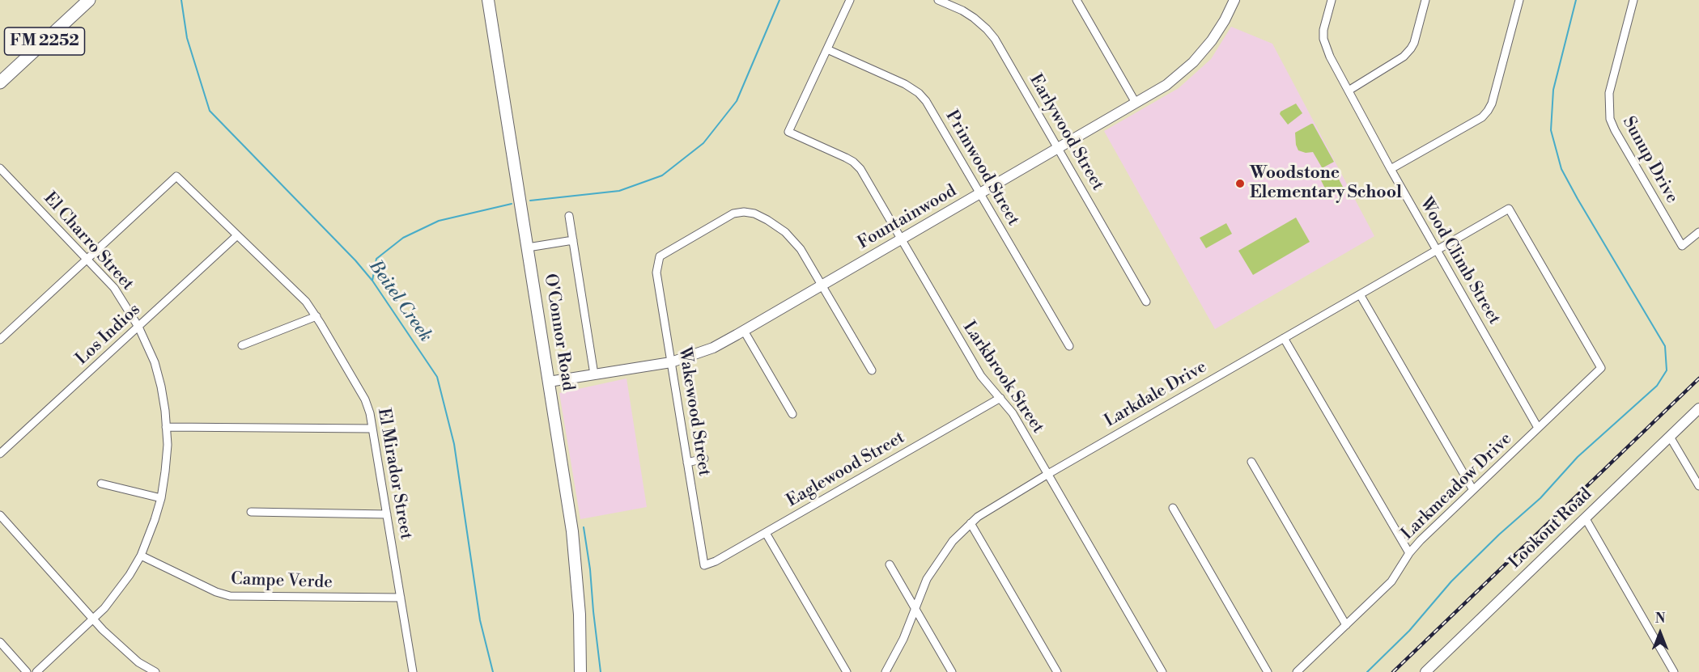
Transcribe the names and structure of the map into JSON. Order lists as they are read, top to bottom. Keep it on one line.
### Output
{"streets":{"main road":["FM 2252","O'Connor Road"],"street":["Earlywood Street","Sunup Drive","Primwood Street","Fountainwood","El Charro Street","Wood Climb Street","Los Indios","Larkbrook Street","Larkdale Drive","Wakewood Street","Eaglewood Street","El Mirador Street","Larkmeadow Drive","Lookout Road","Campe Verde"]},"crossings":[["Earlywood Street","Fountainwood"],["Primwood Street","Fountainwood"],["Primwood Street","Larkbrook Street"],["Fountainwood","O'Connor Road"],["Fountainwood","Larkbrook Street"],["Fountainwood","Wakewood Street"],["El Charro Street","Los Indios"],["El Charro Street","El Mirador Street"],["El Charro Street","Campe Verde"],["Wood Climb Street","Larkdale Drive"],["Wood Climb Street","Larkmeadow Drive"],["Los Indios","El Mirador Street"],["Larkbrook Street","Larkdale Drive"],["Larkbrook Street","Eaglewood Street"],["Larkdale Drive","Larkmeadow Drive"],["Wakewood Street","Eaglewood Street"],["El Mirador Street","Campe Verde"]],"water":["Beitel Creek"],"places":["Woodstone Elementary School"],"north":"top"}
